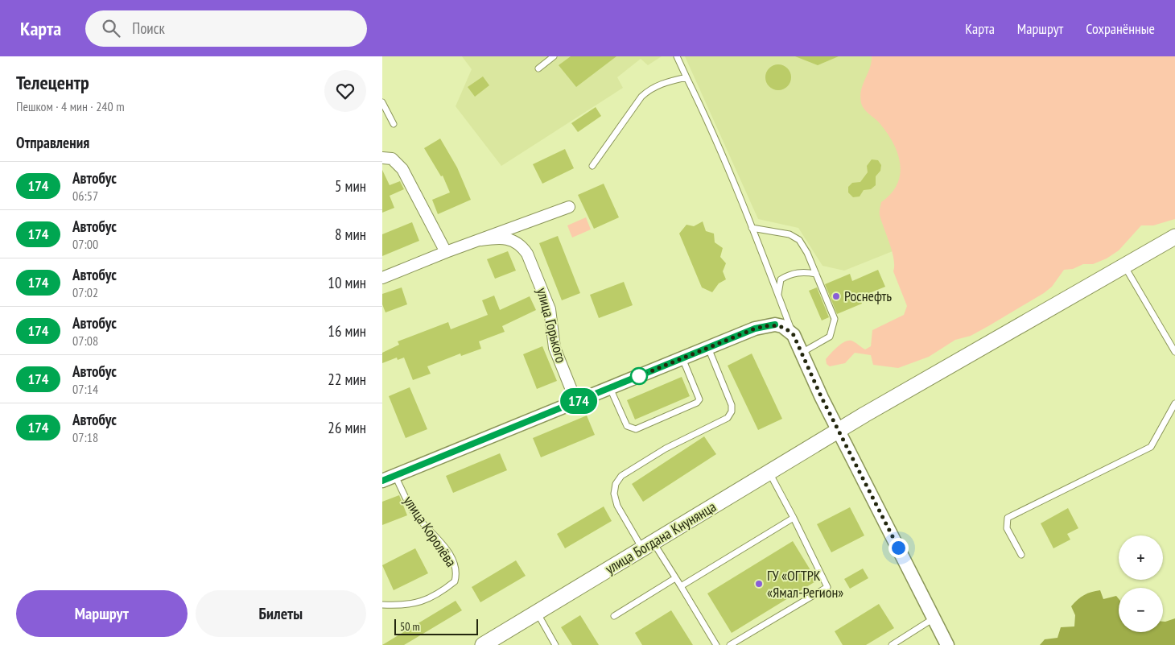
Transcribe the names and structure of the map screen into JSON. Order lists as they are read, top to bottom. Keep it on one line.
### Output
{"streets":{"main road":["улица Богдана Кнунянца"],"street":["улица Горького"],"lane":["улица Королёва"]},"places":["Роснефть","ГУ «ОГТРК «Ямал-Регион»"],"lines":["bus line 174"],"scale_bar":"50 m","page":{"header":"Карта","search":"Поиск","nav":["Карта","Маршрут","Сохранённые"],"heading":[["Телецентр","Пешком · 4 мин · 240 m"],"Отправления"],"on_map":"174","list":[{"mark":"174","name":"Автобус","note":"06:57","value":"5 мин"},{"mark":"174","name":"Автобус","note":"07:00","value":"8 мин"},{"mark":"174","name":"Автобус","note":"07:02","value":"10 мин"},{"mark":"174","name":"Автобус","note":"07:08","value":"16 мин"},{"mark":"174","name":"Автобус","note":"07:14","value":"22 мин"},{"mark":"174","name":"Автобус","note":"07:18","value":"26 мин"}],"map_buttons":["+","−"],"buttons":["Маршрут","Билеты"],"scale":"50 m"}}
